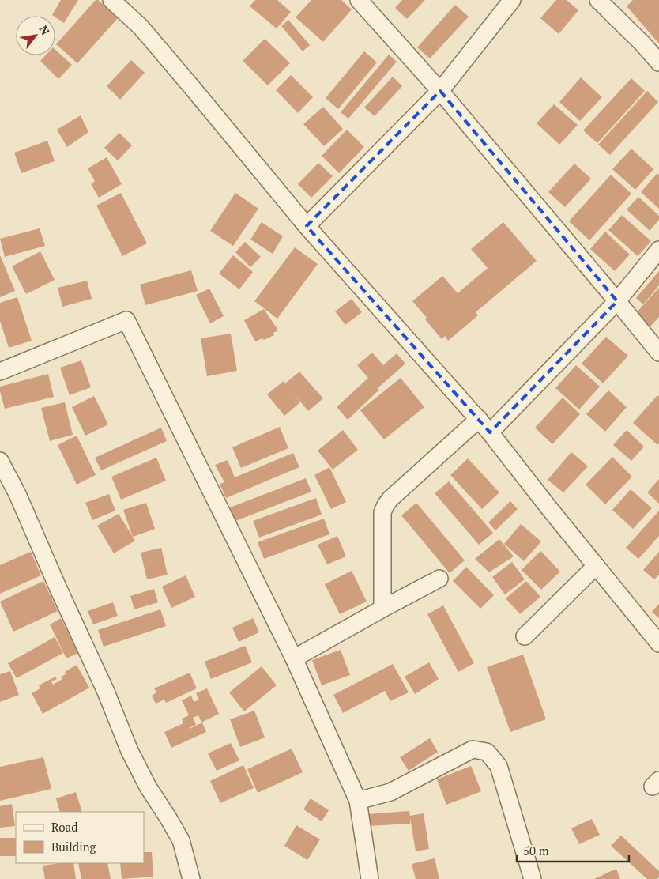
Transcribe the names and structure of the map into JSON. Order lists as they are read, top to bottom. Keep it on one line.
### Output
{"legend":["Road","Building"],"scale_bar":"50 m","north":"top right"}
